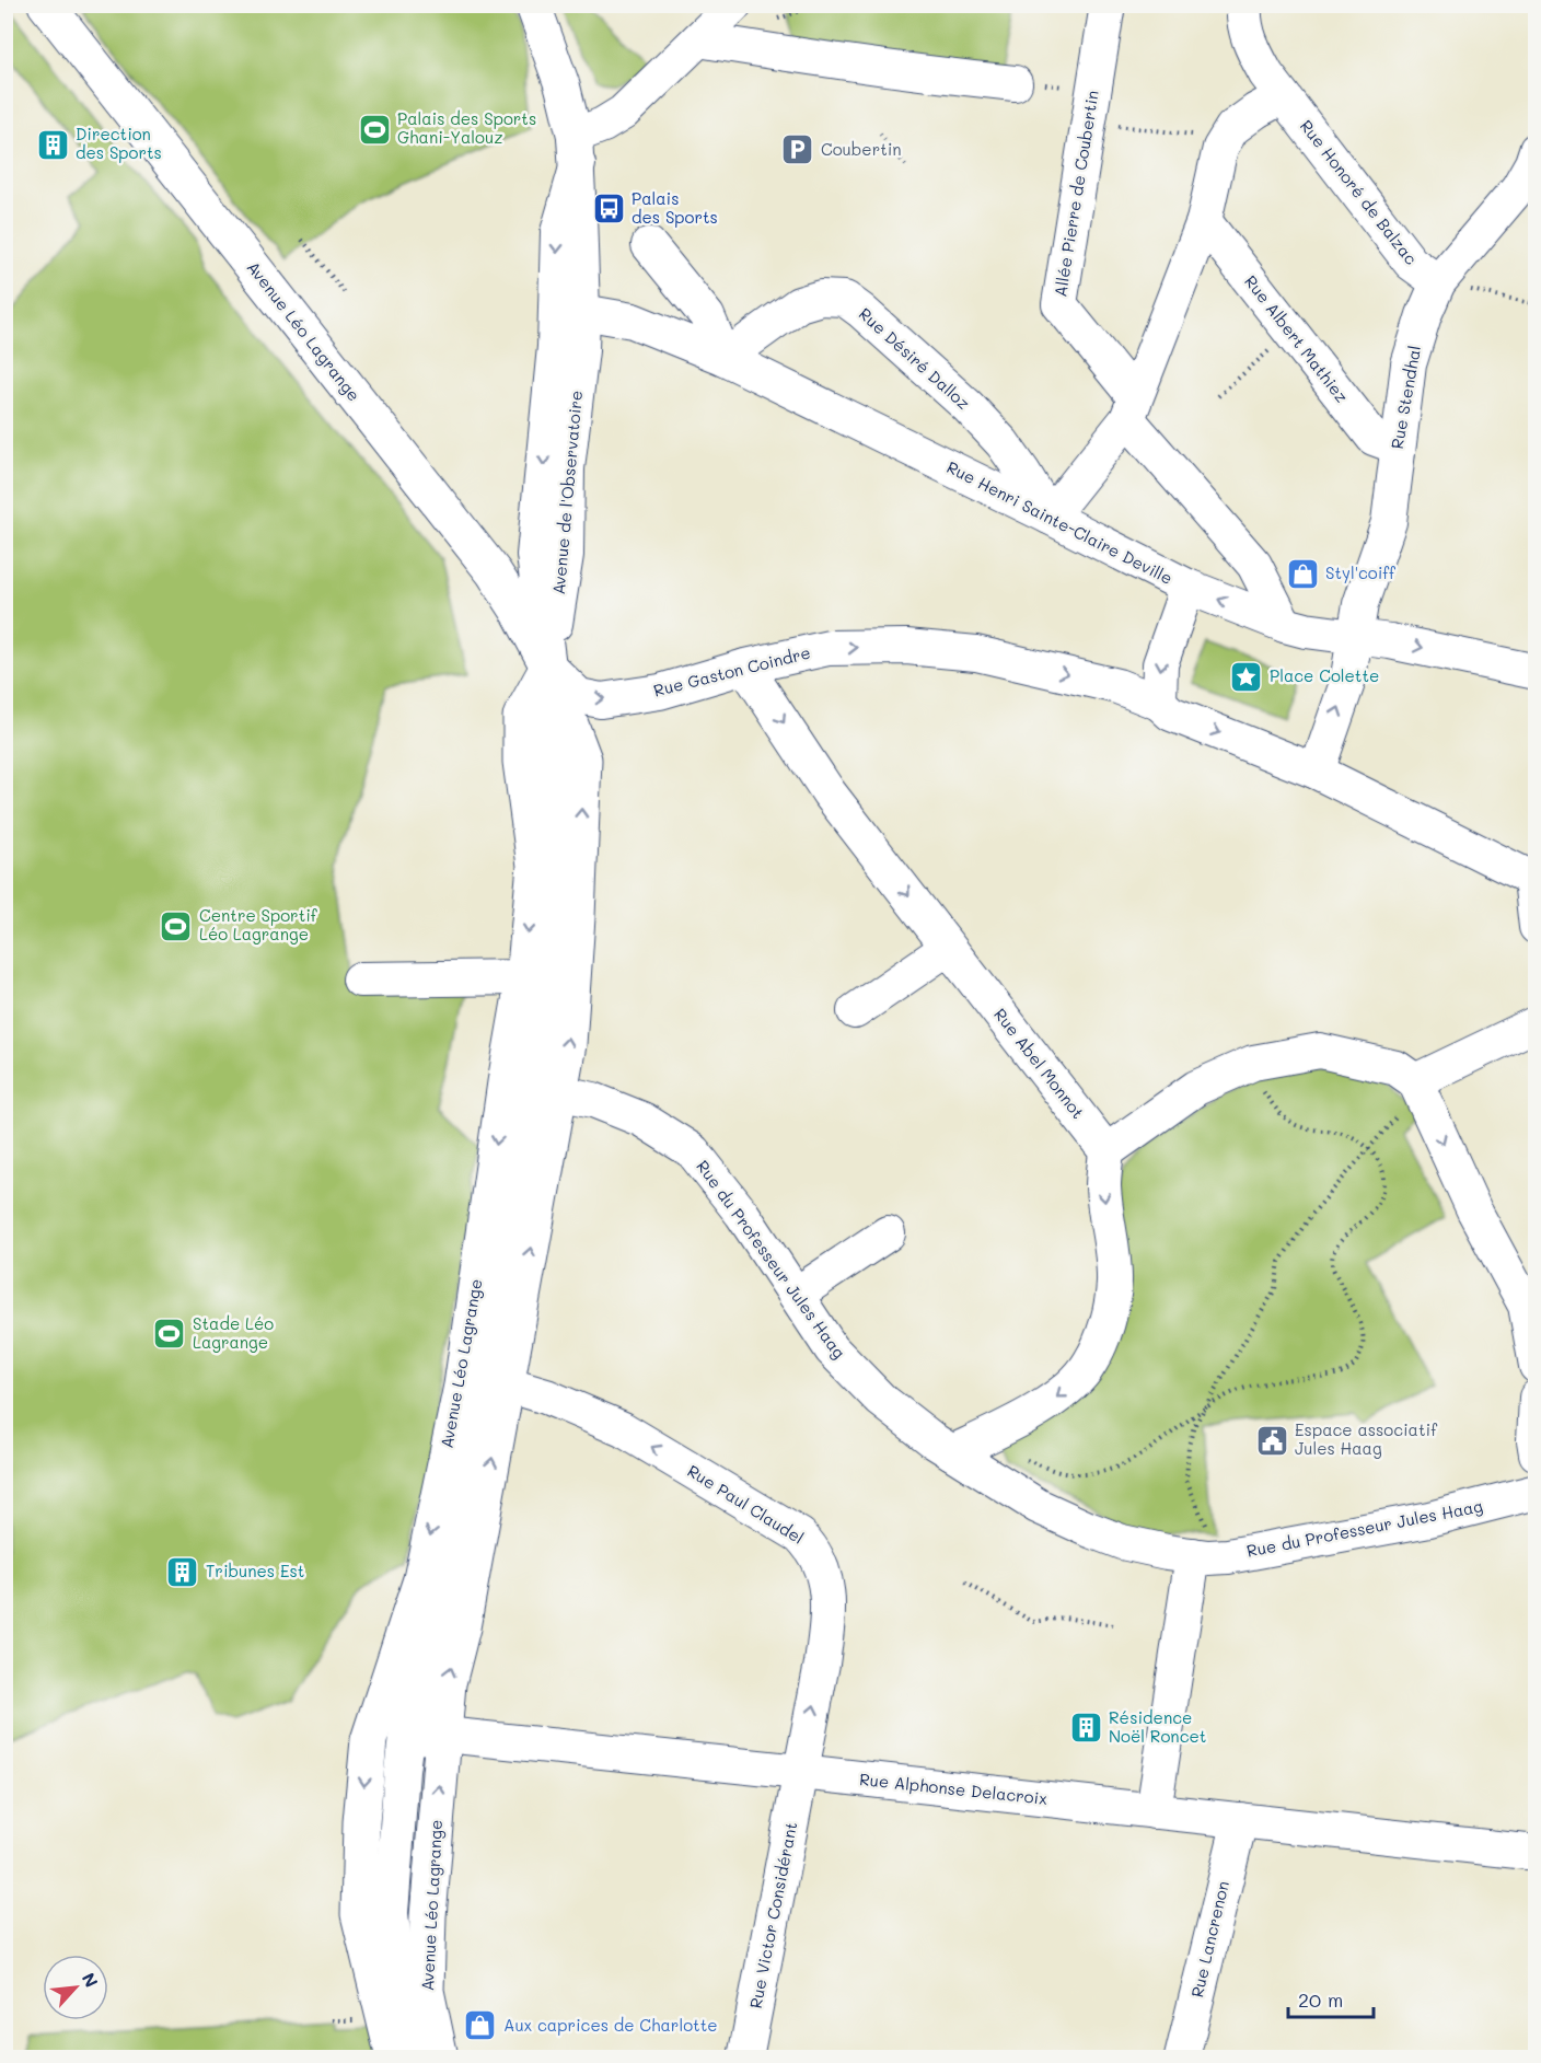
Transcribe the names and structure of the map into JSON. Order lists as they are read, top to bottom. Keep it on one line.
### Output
{"streets":{"main road":["Avenue Léo Lagrange"],"street":["Rue Honoré de Balzac","Allée Pierre de Coubertin","Rue Albert Mathiez","Rue Désiré Dalloz","Rue Stendhal","Avenue de l'Observatoire","Rue Henri Sainte-Claire Deville","Rue Gaston Coindre","Rue Abel Monnot","Rue du Professeur Jules Haag","Rue Paul Claudel","Rue Alphonse Delacroix","Rue Victor Considérant","Rue Lancrenon"]},"crossings":[["Rue Honoré de Balzac","Rue Stendhal"],["Avenue Léo Lagrange","Avenue de l'Observatoire"],["Avenue Léo Lagrange","Rue Gaston Coindre"],["Avenue Léo Lagrange","Rue du Professeur Jules Haag"],["Avenue Léo Lagrange","Rue Paul Claudel"],["Avenue Léo Lagrange","Rue Alphonse Delacroix"],["Rue Albert Mathiez","Rue Stendhal"],["Rue Désiré Dalloz","Rue Henri Sainte-Claire Deville"],["Avenue de l'Observatoire","Rue Henri Sainte-Claire Deville"],["Avenue de l'Observatoire","Rue Gaston Coindre"],["Rue Henri Sainte-Claire Deville","Rue Gaston Coindre"],["Rue Gaston Coindre","Rue Abel Monnot"],["Rue Paul Claudel","Rue Alphonse Delacroix"],["Rue Paul Claudel","Rue Victor Considérant"],["Rue Alphonse Delacroix","Rue Victor Considérant"],["Rue Alphonse Delacroix","Rue Lancrenon"]],"one_way":["Rue Gaston Coindre","Rue Abel Monnot","Rue Paul Claudel"],"places":{"sports":["Palais des Sports Ghani-Yalouz","Centre Sportif Léo Lagrange","Stade Léo Lagrange"],"building":["Direction des Sports","Tribunes Est","Résidence Noël Roncet"],"parking":["Coubertin"],"bus stop":["Palais des Sports"],"shop":["Styl'coiff","Aux caprices de Charlotte"],"place":["Place Colette"],"public building":["Espace associatif Jules Haag"]},"scale_bar":"20 m","north":"top right"}
